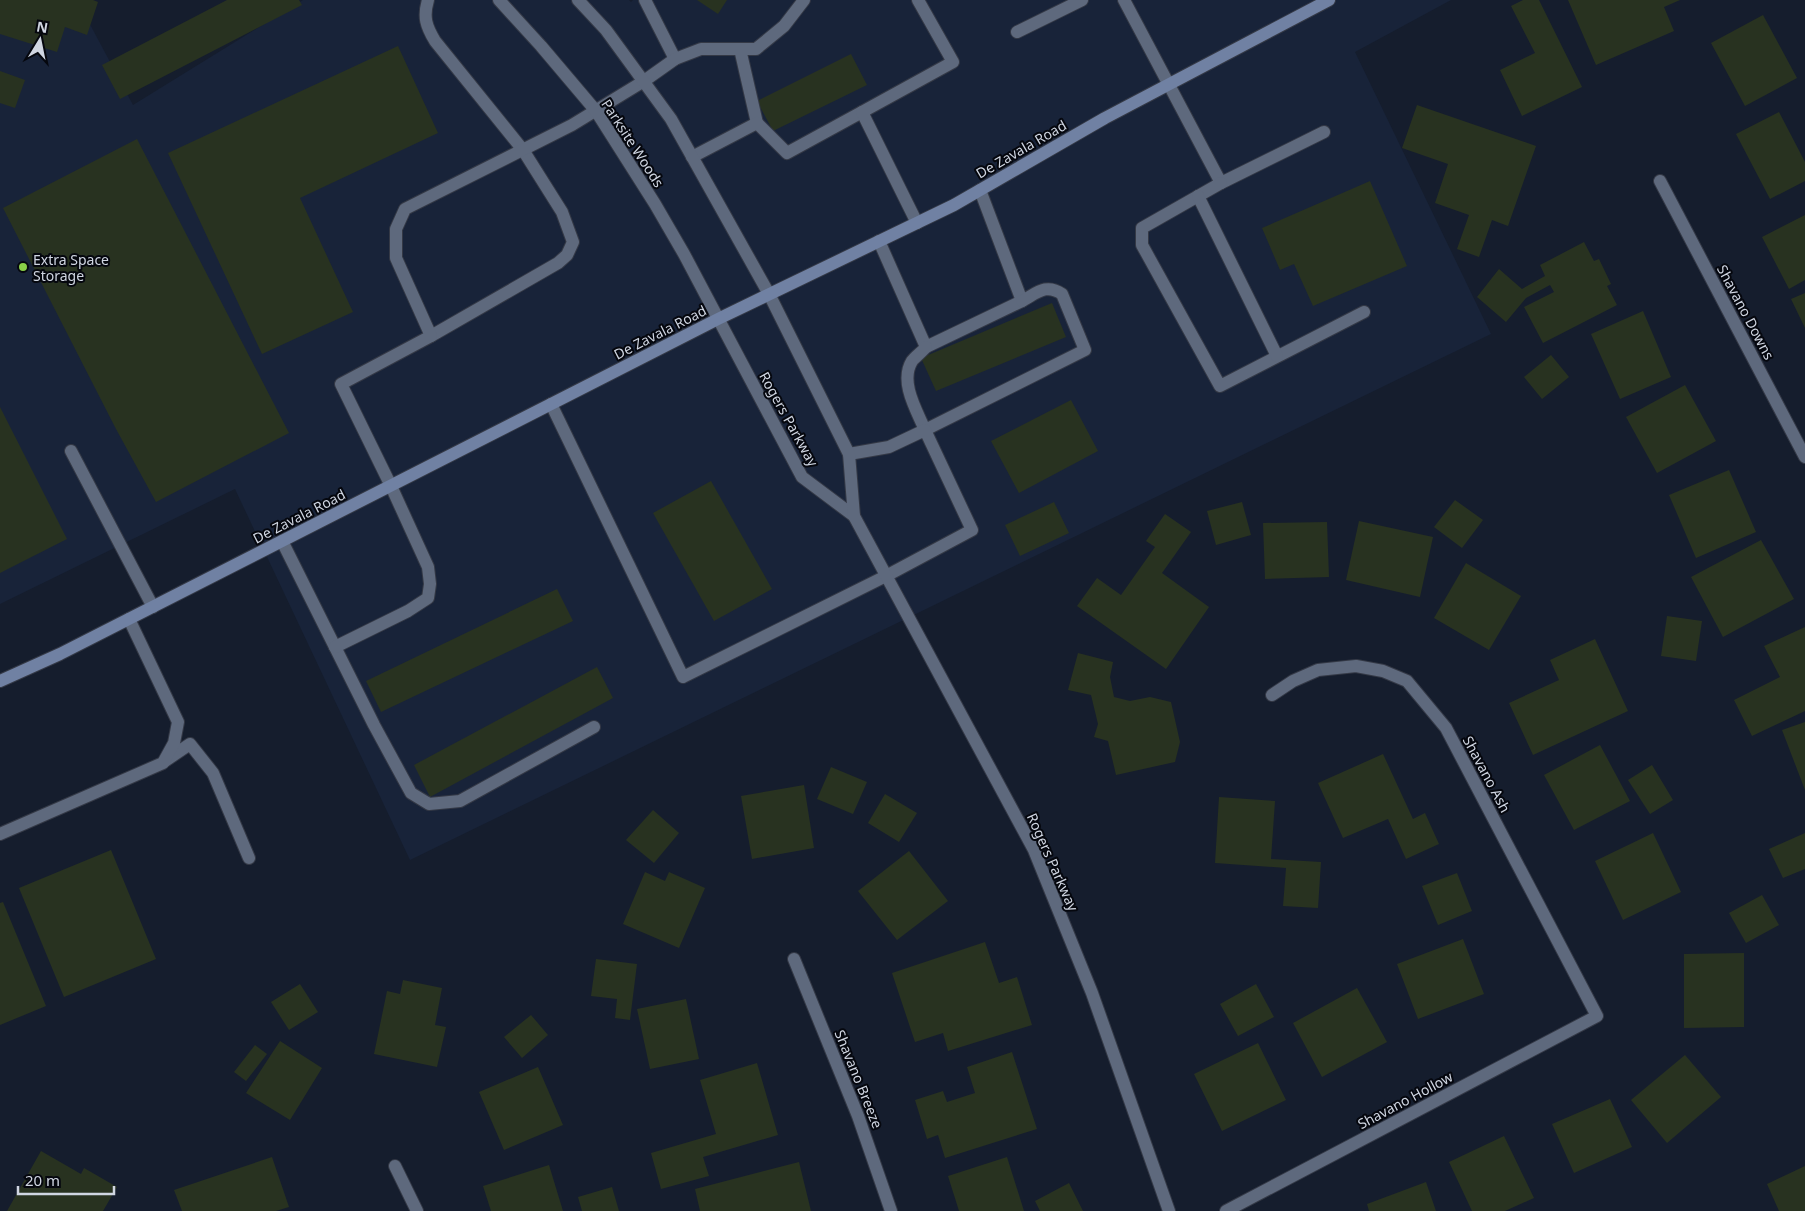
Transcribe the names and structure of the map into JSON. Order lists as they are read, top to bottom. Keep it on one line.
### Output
{"streets":{"main road":["De Zavala Road"],"street":["Parksite Woods","Shavano Downs","Rogers Parkway","Shavano Ash","Shavano Breeze","Shavano Hollow"]},"crossings":[["Parksite Woods","De Zavala Road"],["Parksite Woods","Rogers Parkway"],["De Zavala Road","Rogers Parkway"],["Shavano Ash","Shavano Hollow"]],"places":["Extra Space Storage"],"scale_bar":"20 m","north":"top"}
